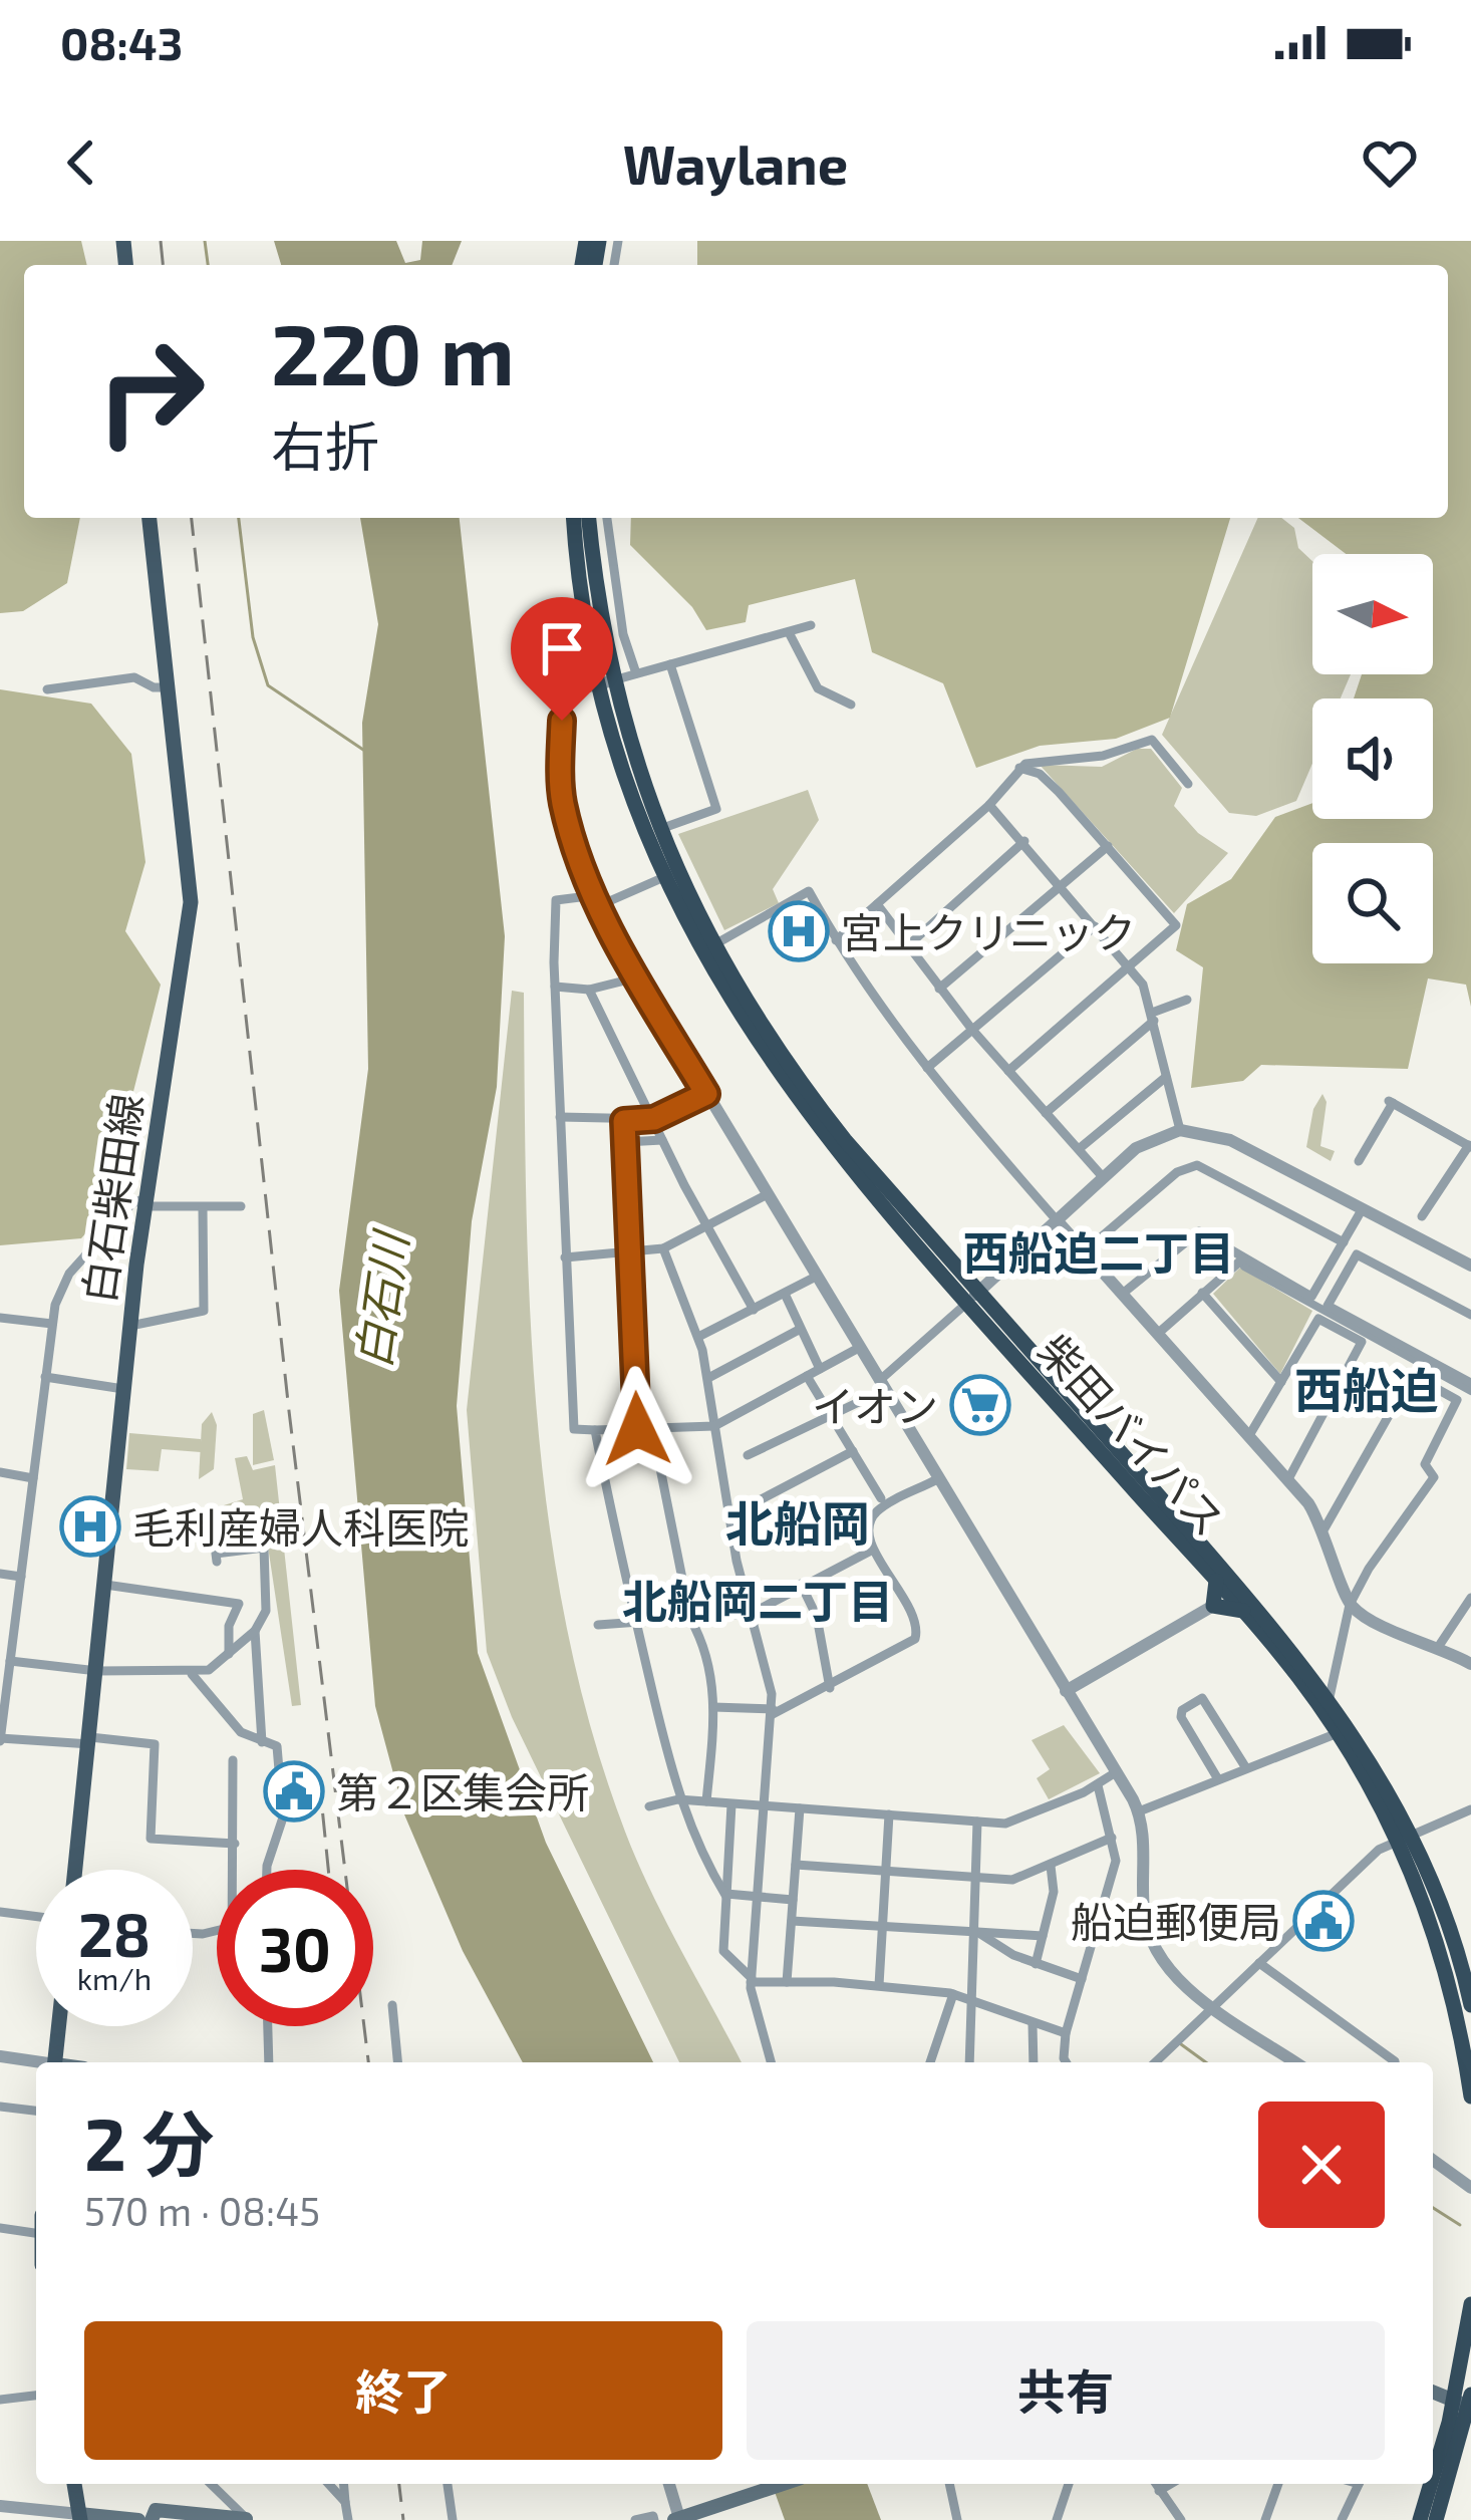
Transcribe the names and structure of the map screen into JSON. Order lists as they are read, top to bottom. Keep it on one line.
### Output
{"streets":{"highway":["柴田バイパス"],"main road":["白石柴田線"]},"districts":["西船迫二丁目","西船迫","北船岡","北船岡二丁目"],"water":["白石川"],"places":{"hospital":["宮上クリニック","毛利産婦人科医院"],"supermarket":["イオン"],"public building":["第２区集会所","船迫郵便局"]},"north":"right","page":{"status":"08:43","header":"Waylane","turn":["220 m","右折"],"speed":"28 km/h","limit":"30","heading":["2 分","570 m · 08:45"],"buttons":["終了","共有"]}}
